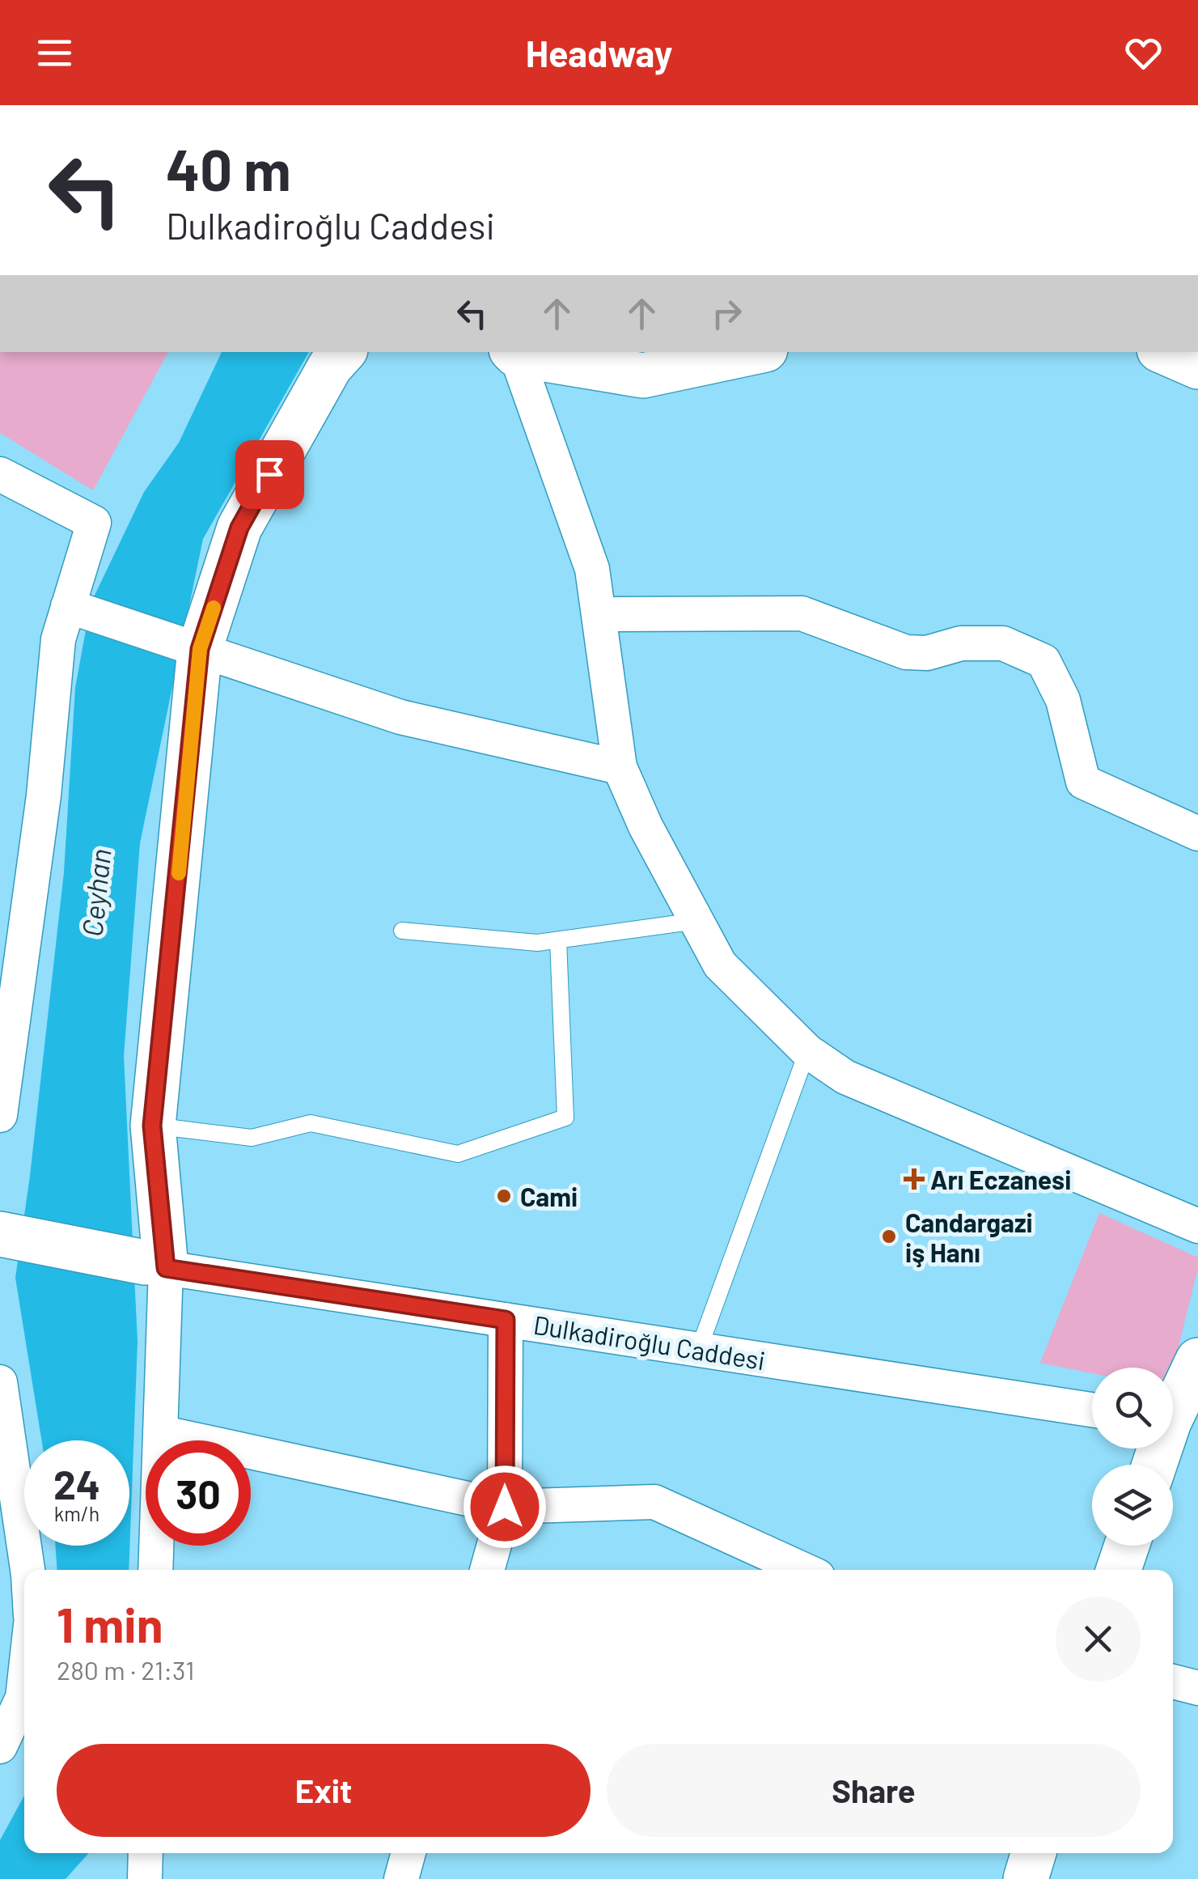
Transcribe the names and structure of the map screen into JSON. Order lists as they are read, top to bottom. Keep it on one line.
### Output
{"streets":{"street":["Dulkadiroğlu Caddesi"]},"water":["Ceyhan"],"places":{"health":["Arı Eczanesi"],"other":["Cami","Candargazi iş Hanı"]},"page":{"header":"Headway","turn":["40 m","Dulkadiroğlu Caddesi"],"speed":"24 km/h","limit":"30","heading":["1 min","280 m · 21:31"],"buttons":["Exit","Share"]}}
